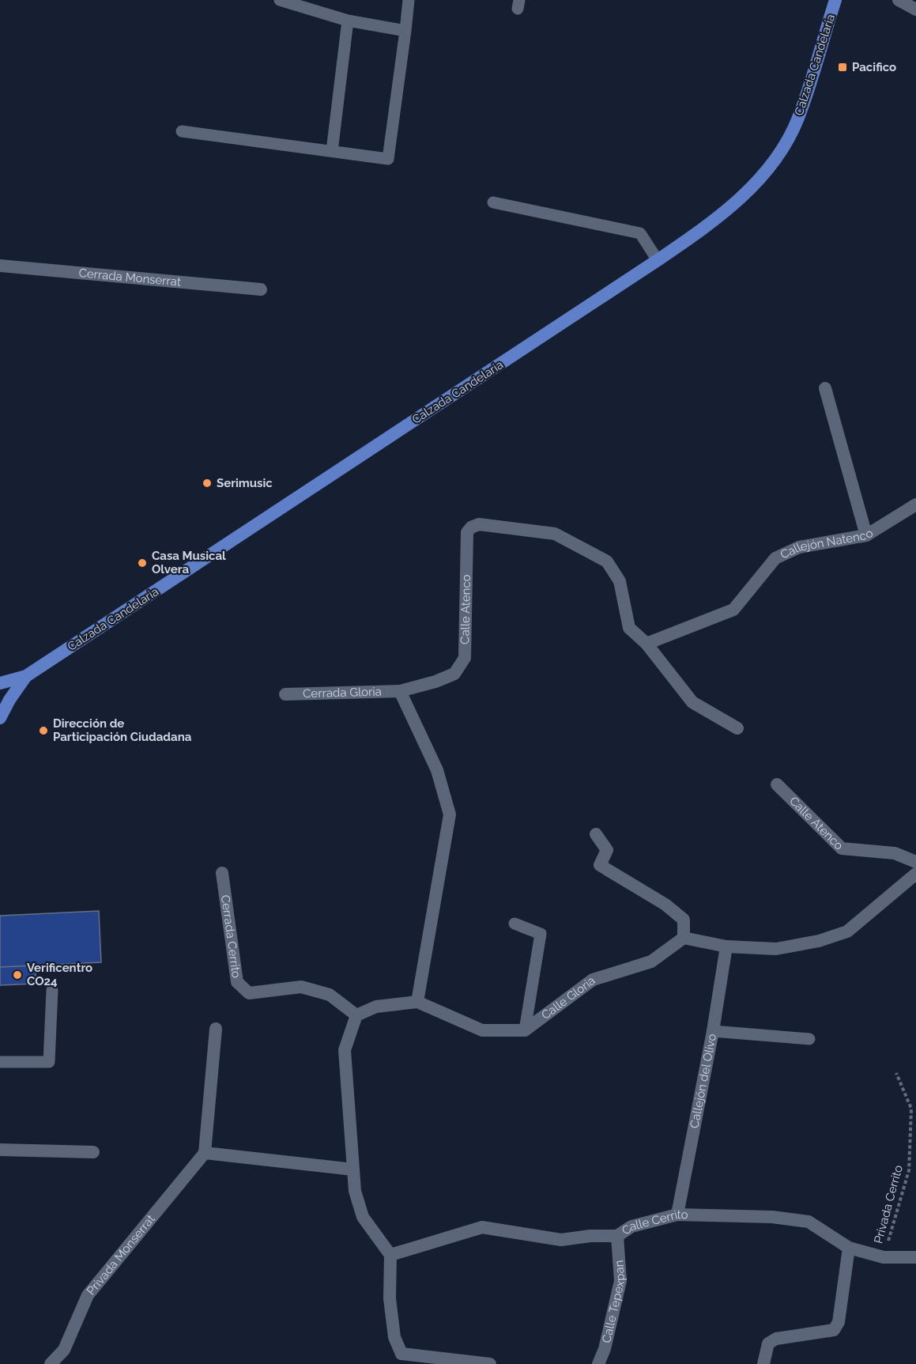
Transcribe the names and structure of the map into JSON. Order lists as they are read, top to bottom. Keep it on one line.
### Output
{"streets":{"main road":["Calzada Candelaria"],"street":["Cerrada Monserrat","Callejón Natenco","Calle Atenco","Cerrada Gloria","Cerrada Cerrito","Calle Gloria","Callejón del Olivo","Calle Cerrito","Privada Monserrat","Calle Tepexpan"],"path":["Privada Cerrito"]},"crossings":[["Callejón Natenco","Calle Atenco"],["Calle Atenco","Cerrada Gloria"],["Callejón del Olivo","Calle Cerrito"],["Privada Cerrito","Calle Cerrito"],["Calle Cerrito","Calle Tepexpan"]],"places":{"transit":["Pacifico"],"other":["Serimusic","Casa Musical Olvera","Dirección de Participación Ciudadana","Verificentro CO24"]}}
